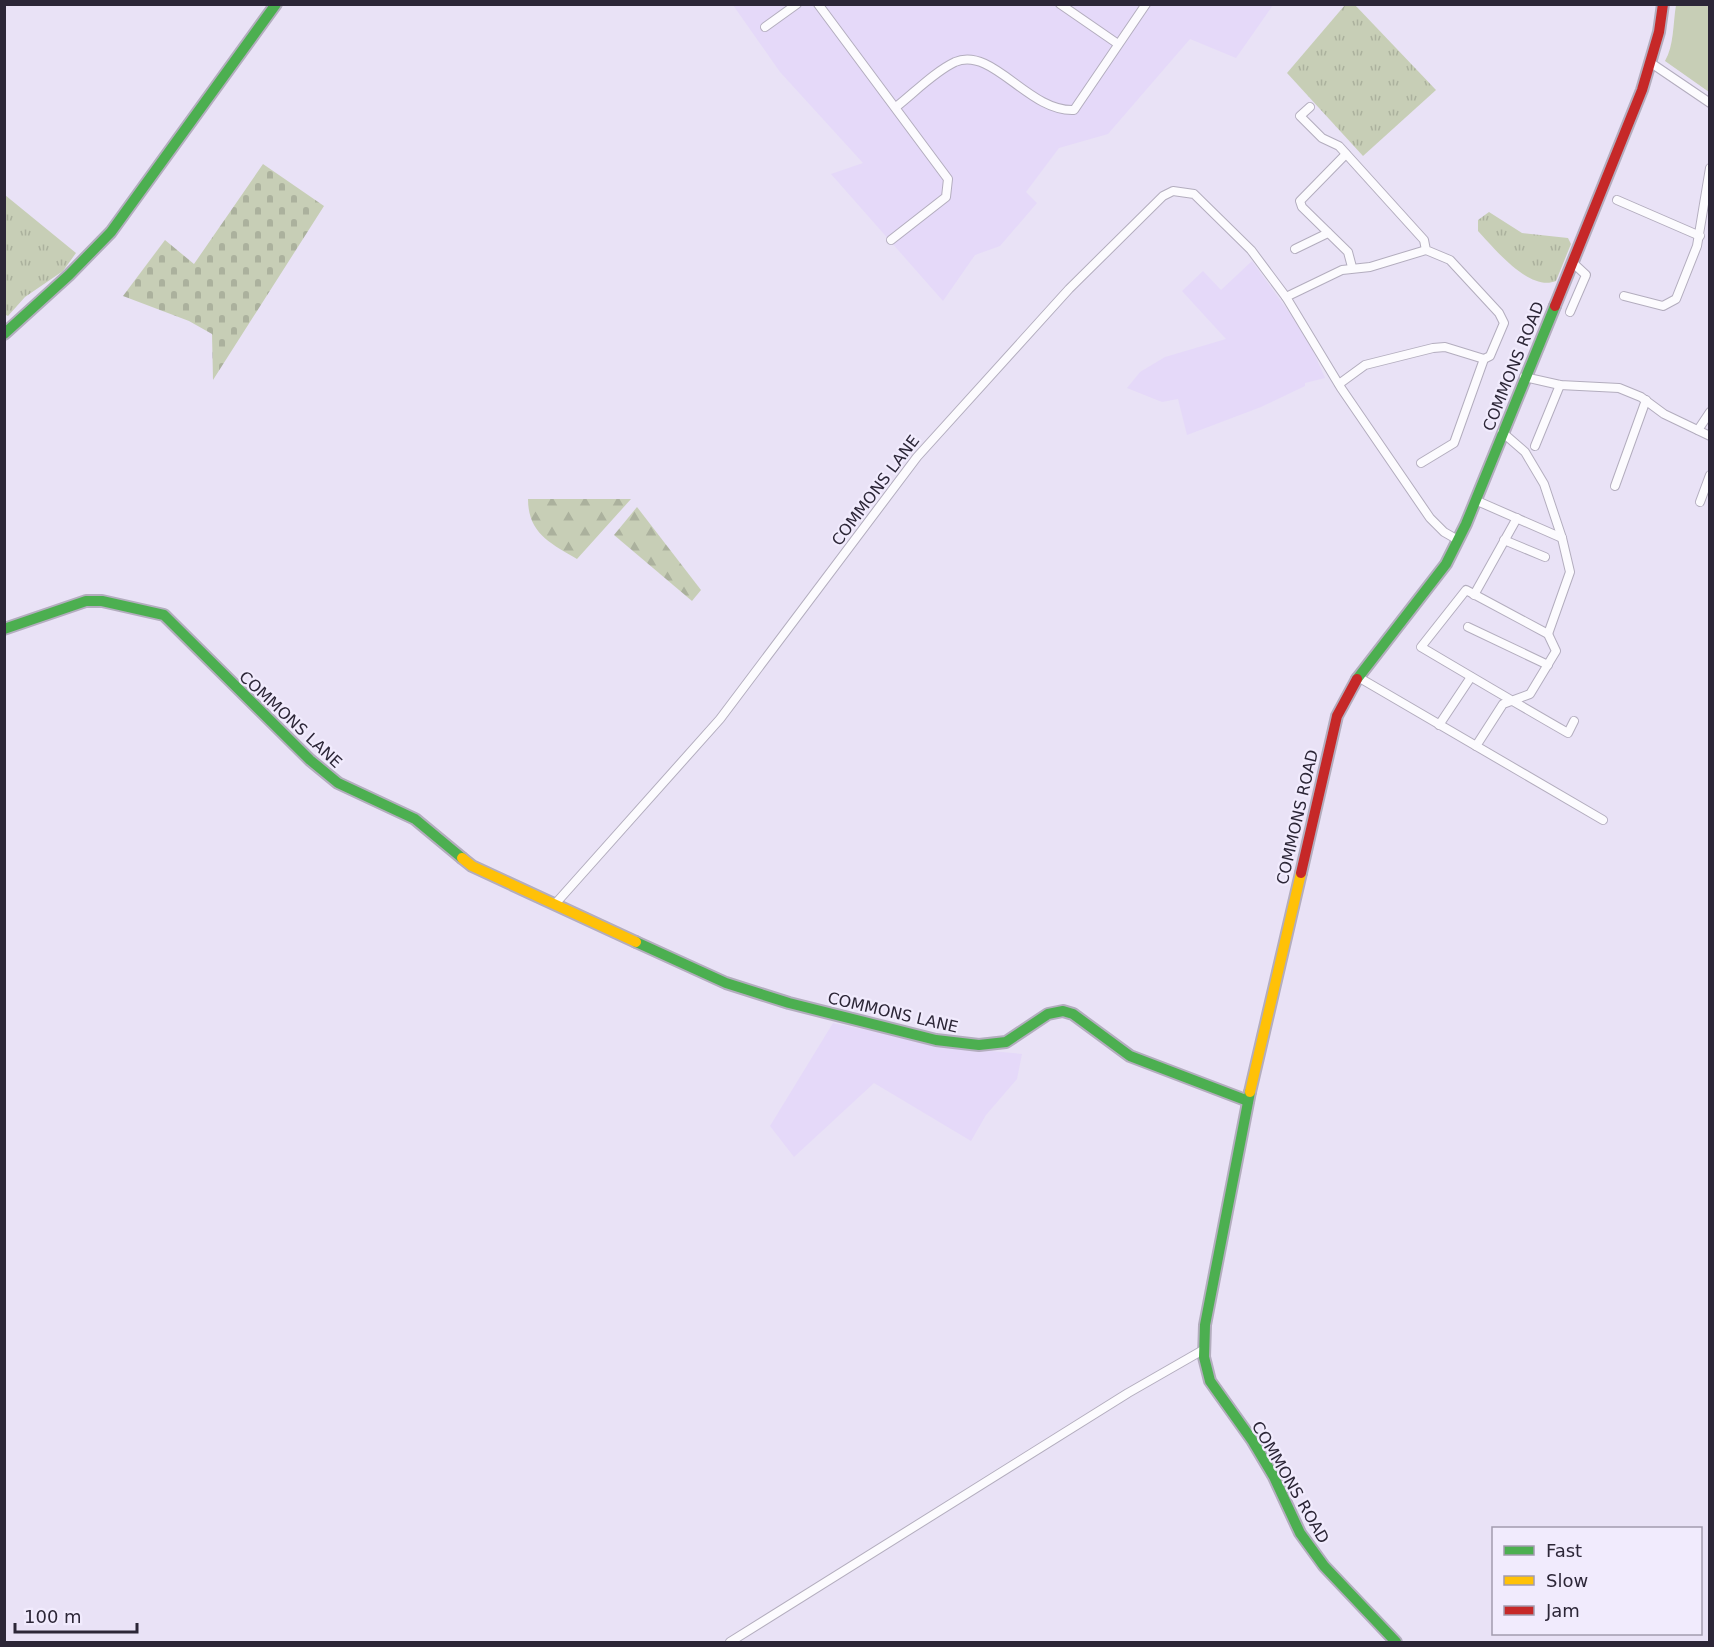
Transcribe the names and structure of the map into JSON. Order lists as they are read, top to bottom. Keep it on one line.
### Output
{"streets":{"street":["COMMONS ROAD","COMMONS LANE"]},"crossings":[["COMMONS ROAD","COMMONS LANE"]],"legend":["Fast","Slow","Jam"],"scale_bar":"100 m"}
